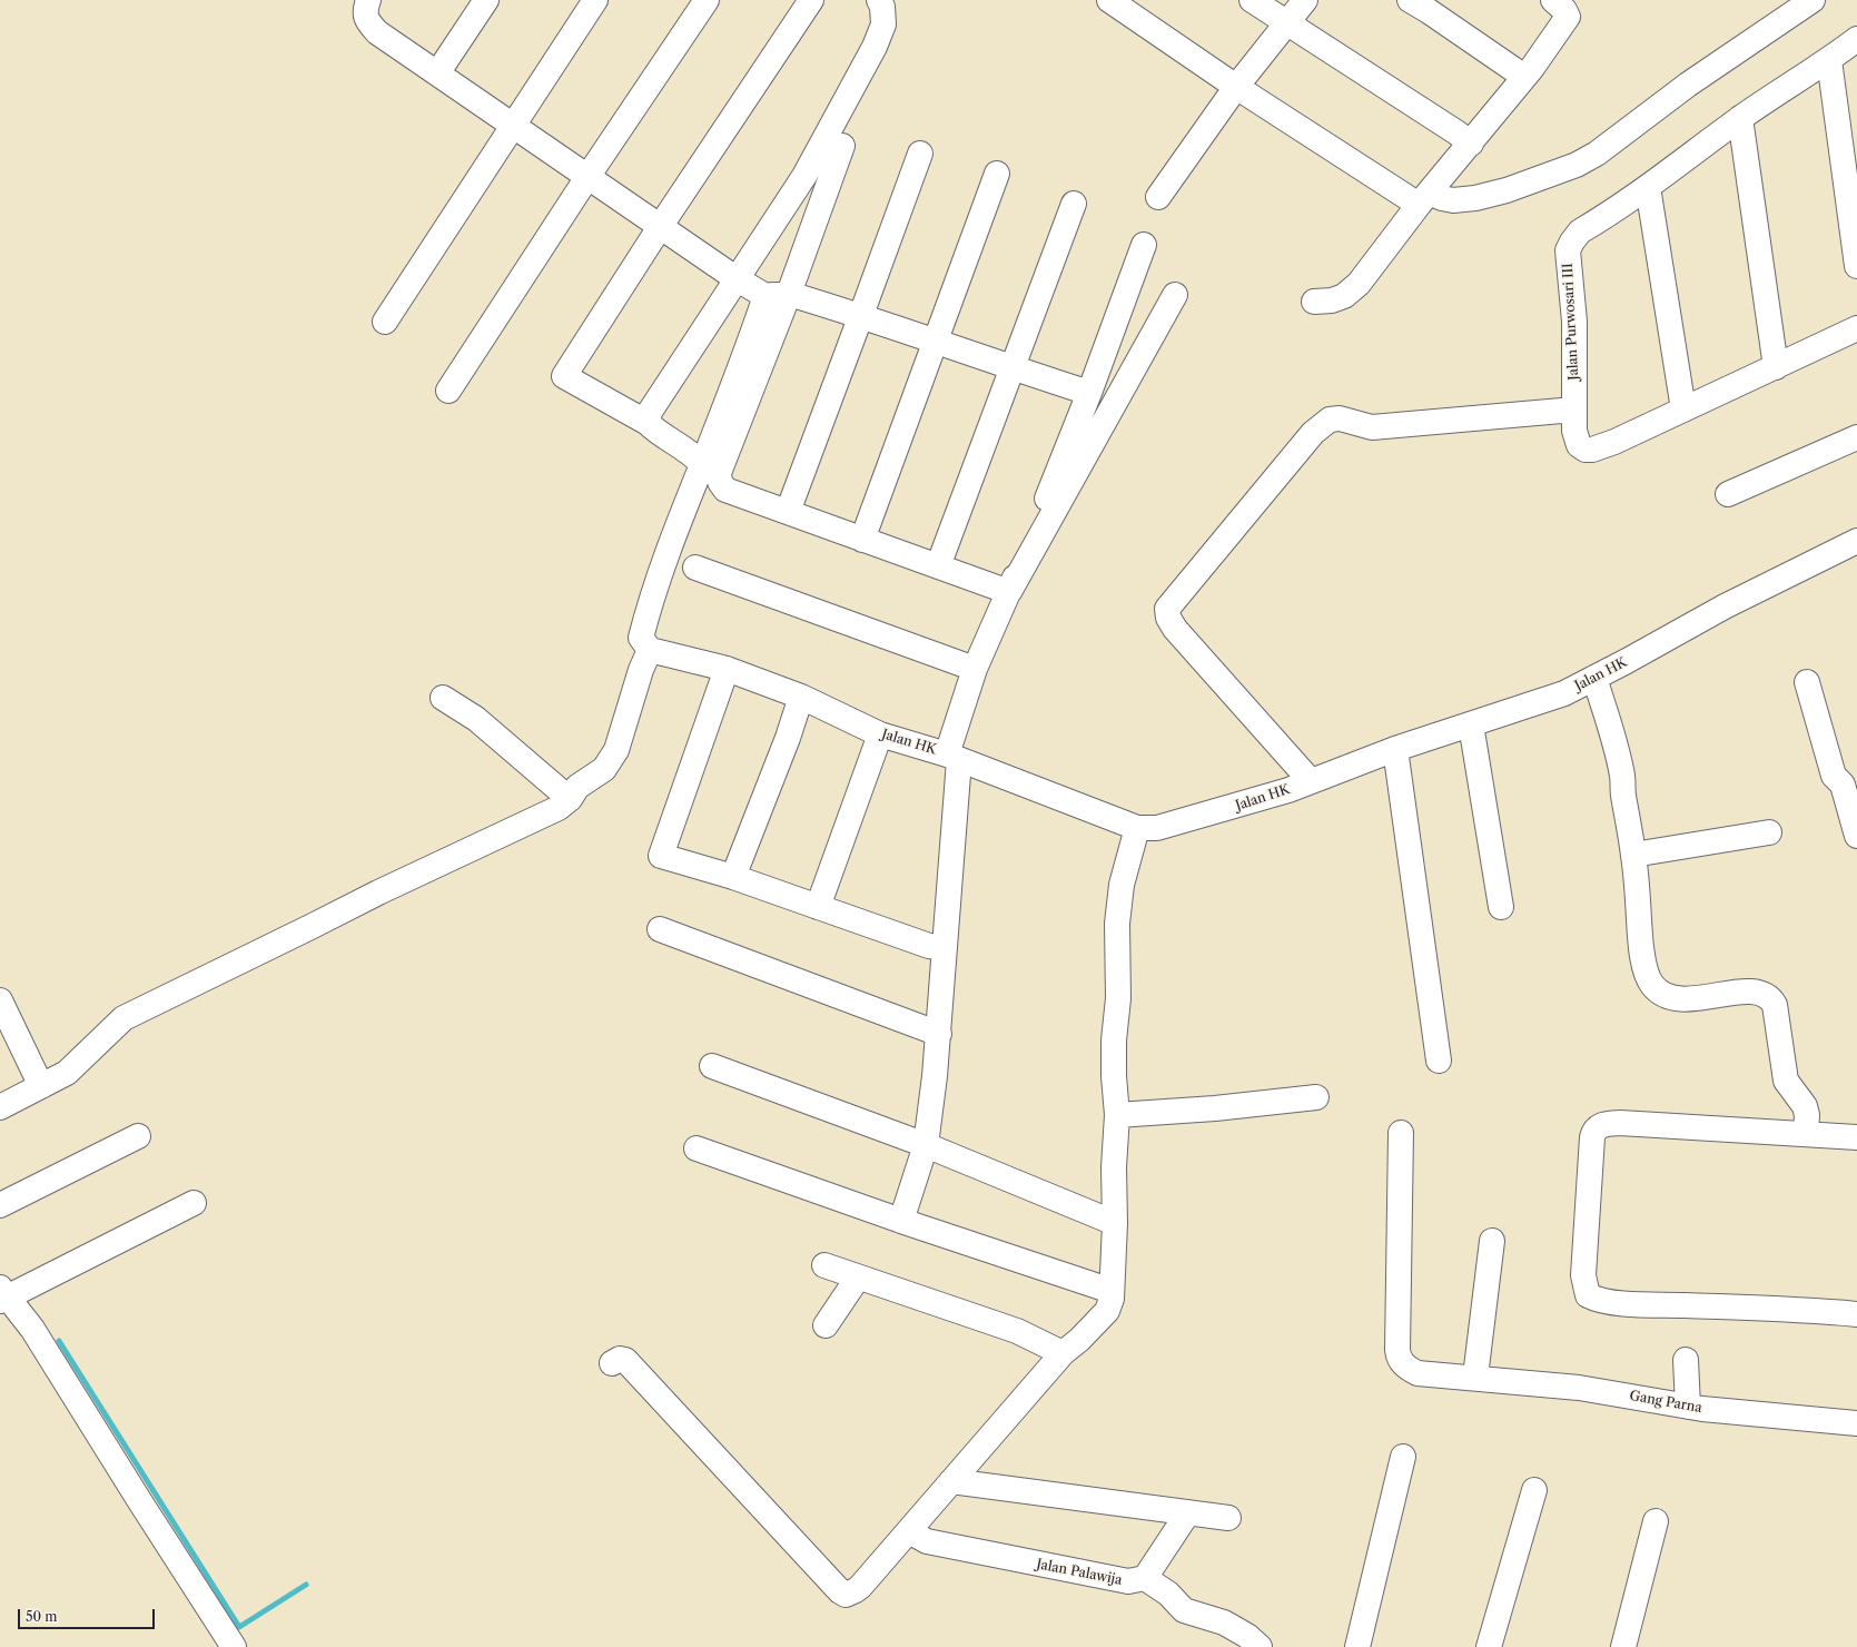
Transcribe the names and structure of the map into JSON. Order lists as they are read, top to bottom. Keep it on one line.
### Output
{"streets":{"street":["Jalan Purwosari III","Jalan HK","Gang Parna","Jalan Palawija"]},"scale_bar":"50 m"}
